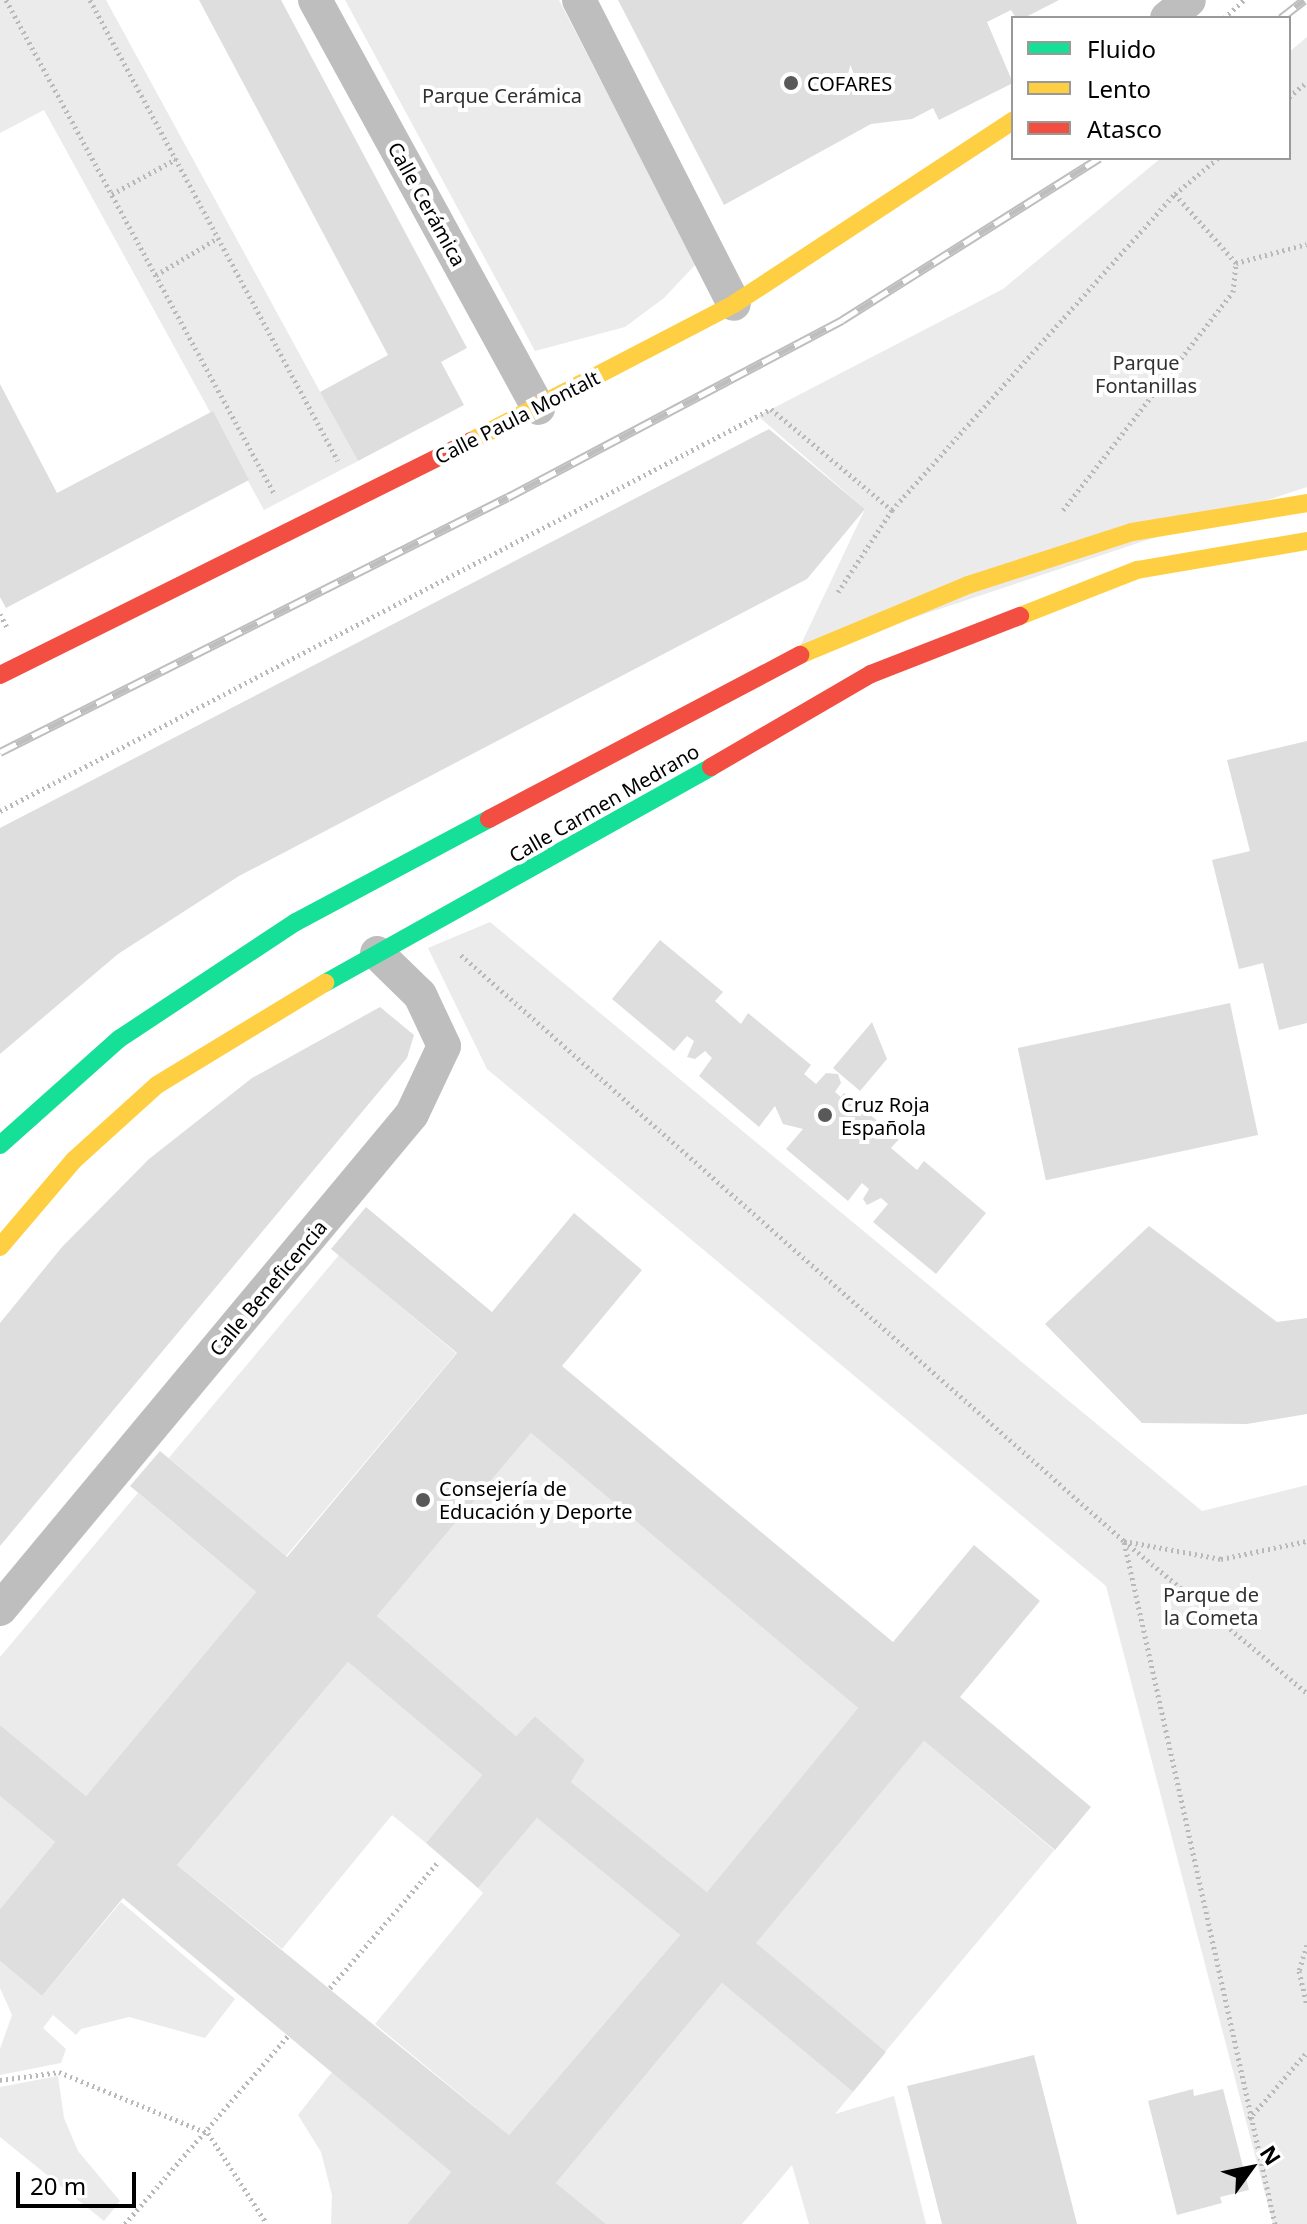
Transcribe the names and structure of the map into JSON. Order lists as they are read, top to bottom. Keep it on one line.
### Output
{"streets":{"main road":["Calle Paula Montalt","Calle Carmen Medrano"],"street":["Calle Cerámica","Calle Beneficencia"]},"crossings":[["Calle Cerámica","Calle Paula Montalt"],["Calle Carmen Medrano","Calle Beneficencia"]],"parks":["Parque Cerámica","Parque Fontanillas","Parque de la Cometa"],"places":["COFARES","Cruz Roja Española","Consejería de Educación y Deporte"],"legend":["Fluido","Lento","Atasco"],"scale_bar":"20 m","north":"top right"}
